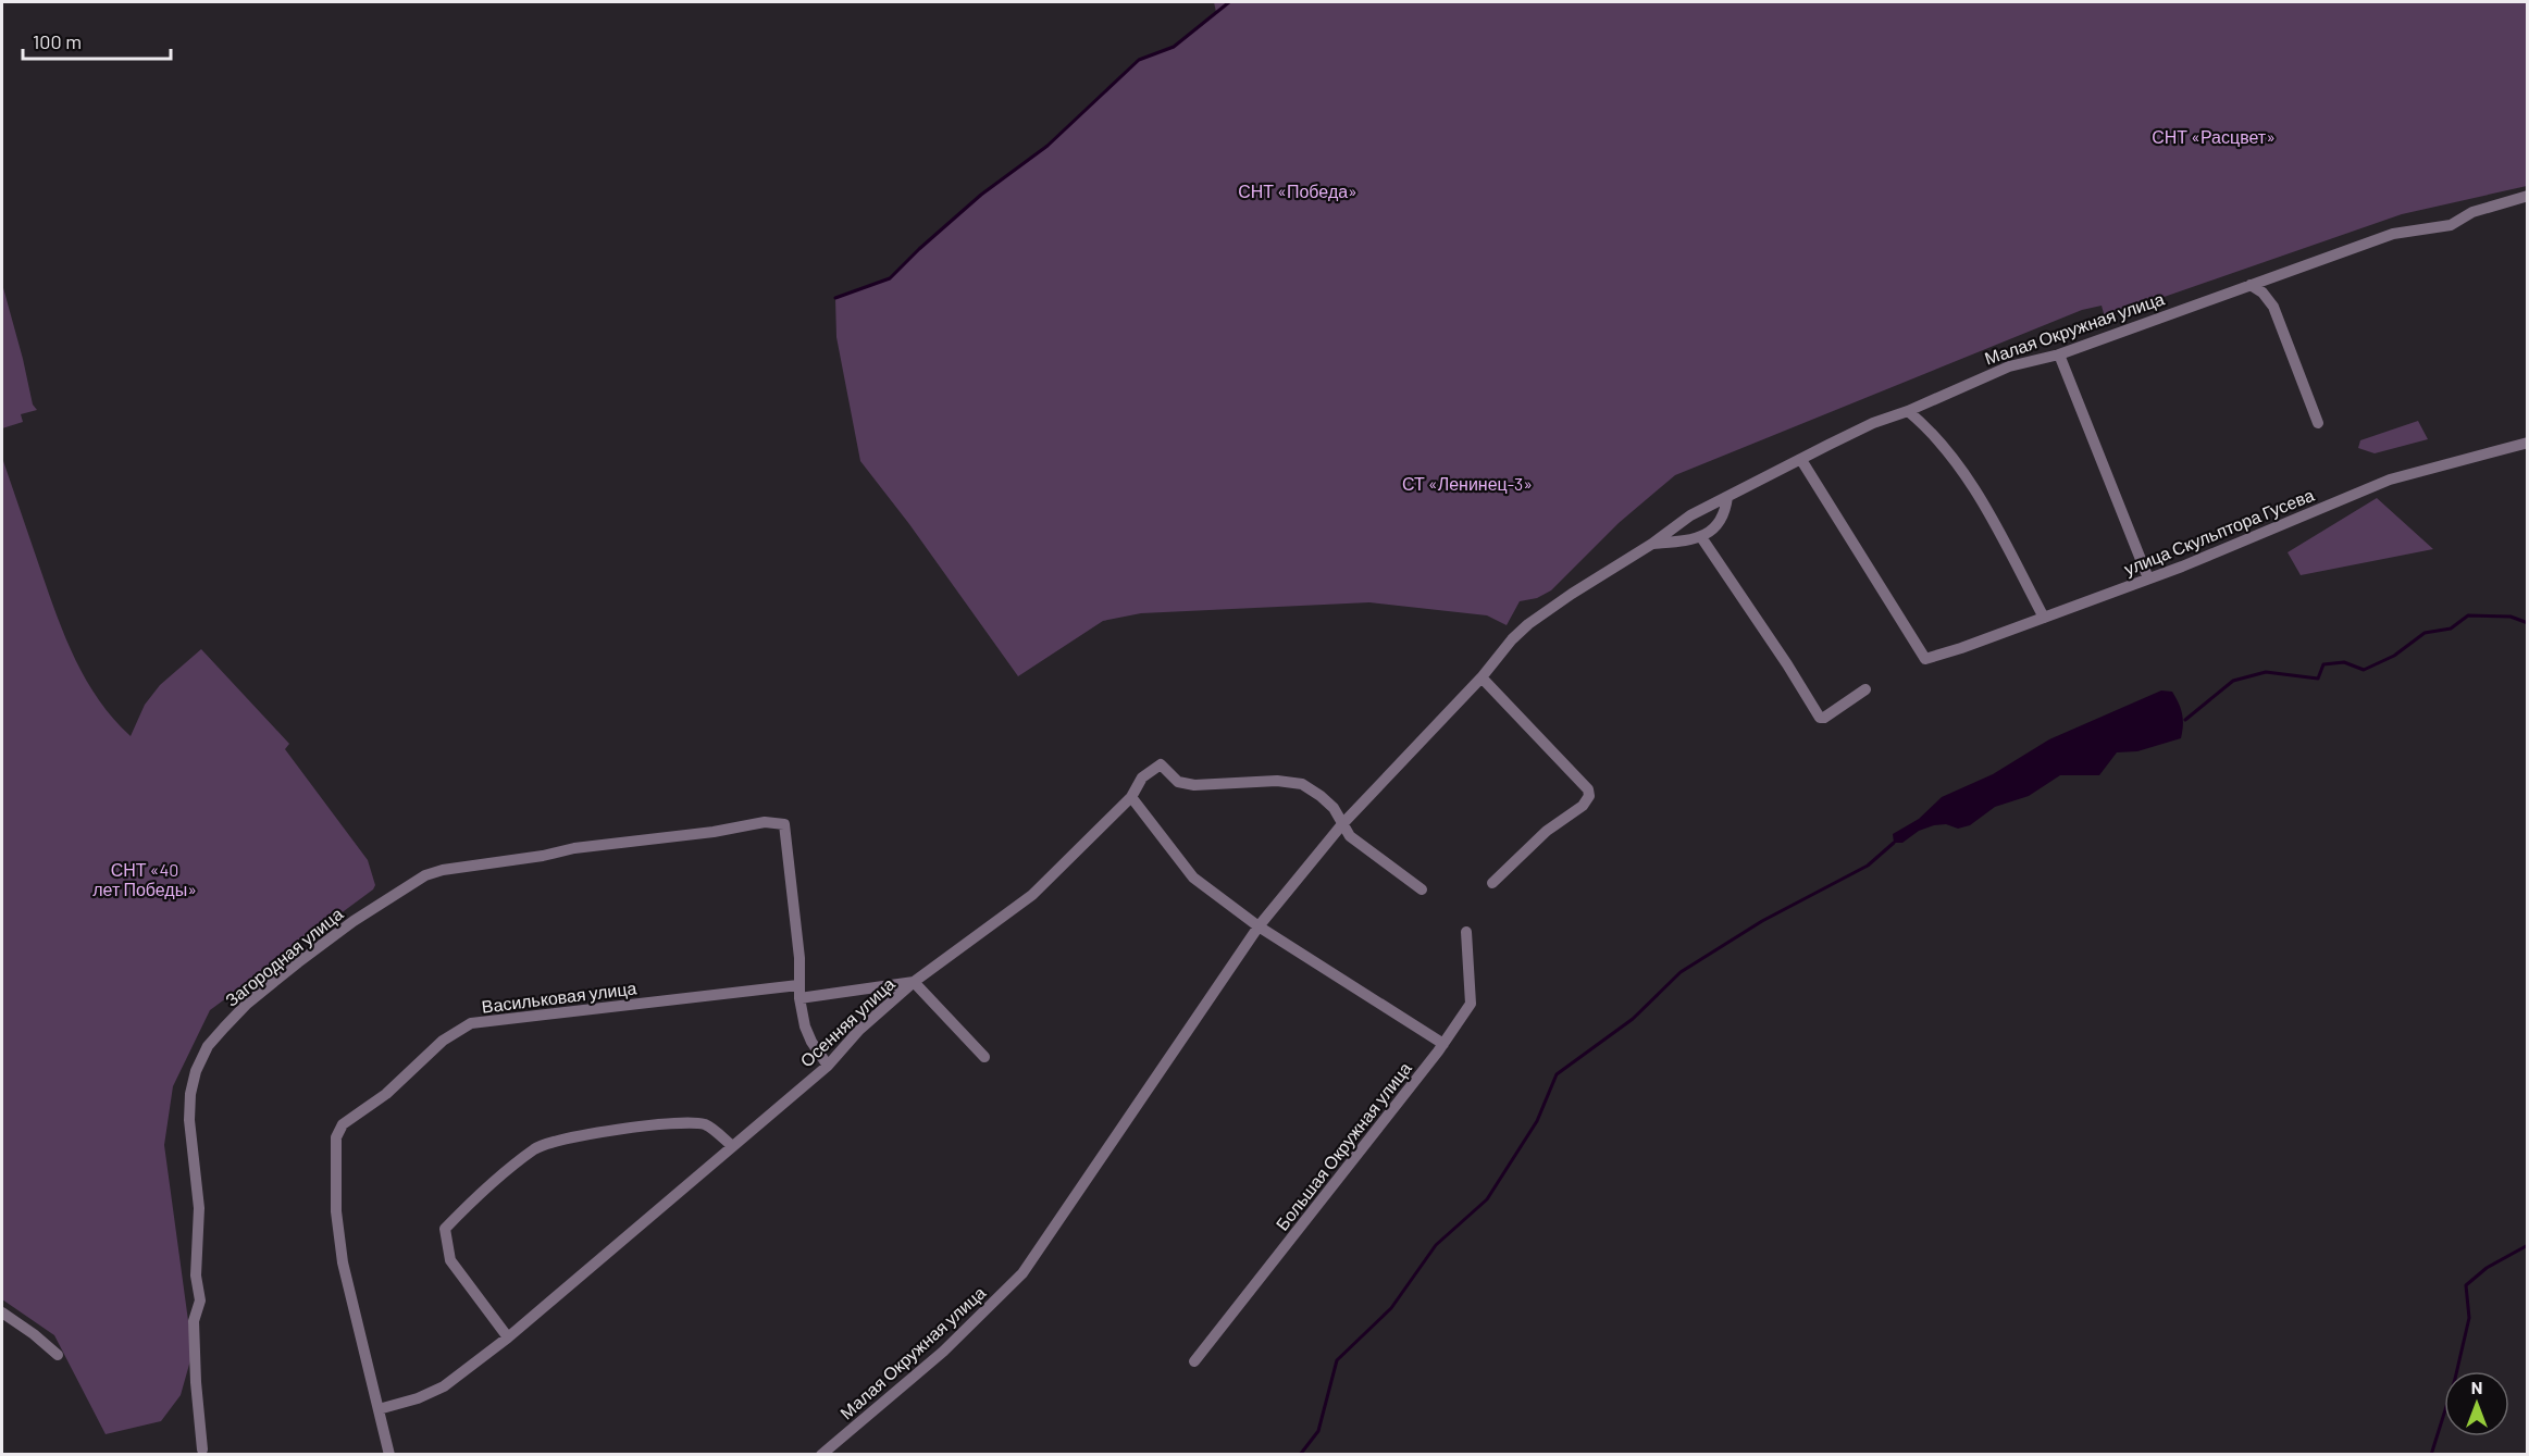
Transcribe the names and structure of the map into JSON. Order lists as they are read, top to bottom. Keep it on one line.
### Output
{"streets":{"street":["Малая Окружная улица","улица Скульптора Гусева","Загородная улица","Васильковая улица","Осенняя улица","Большая Окружная улица"]},"crossings":[["Малая Окружная улица","улица Скульптора Гусева"],["Малая Окружная улица","Осенняя улица"],["Загородная улица","Васильковая улица"],["Васильковая улица","Осенняя улица"]],"parks":["СНТ «Расцвет»","СНТ «Победа»","СТ «Ленинец-3»","СНТ «40 лет Победы»"],"scale_bar":"100 m","north":"top"}
